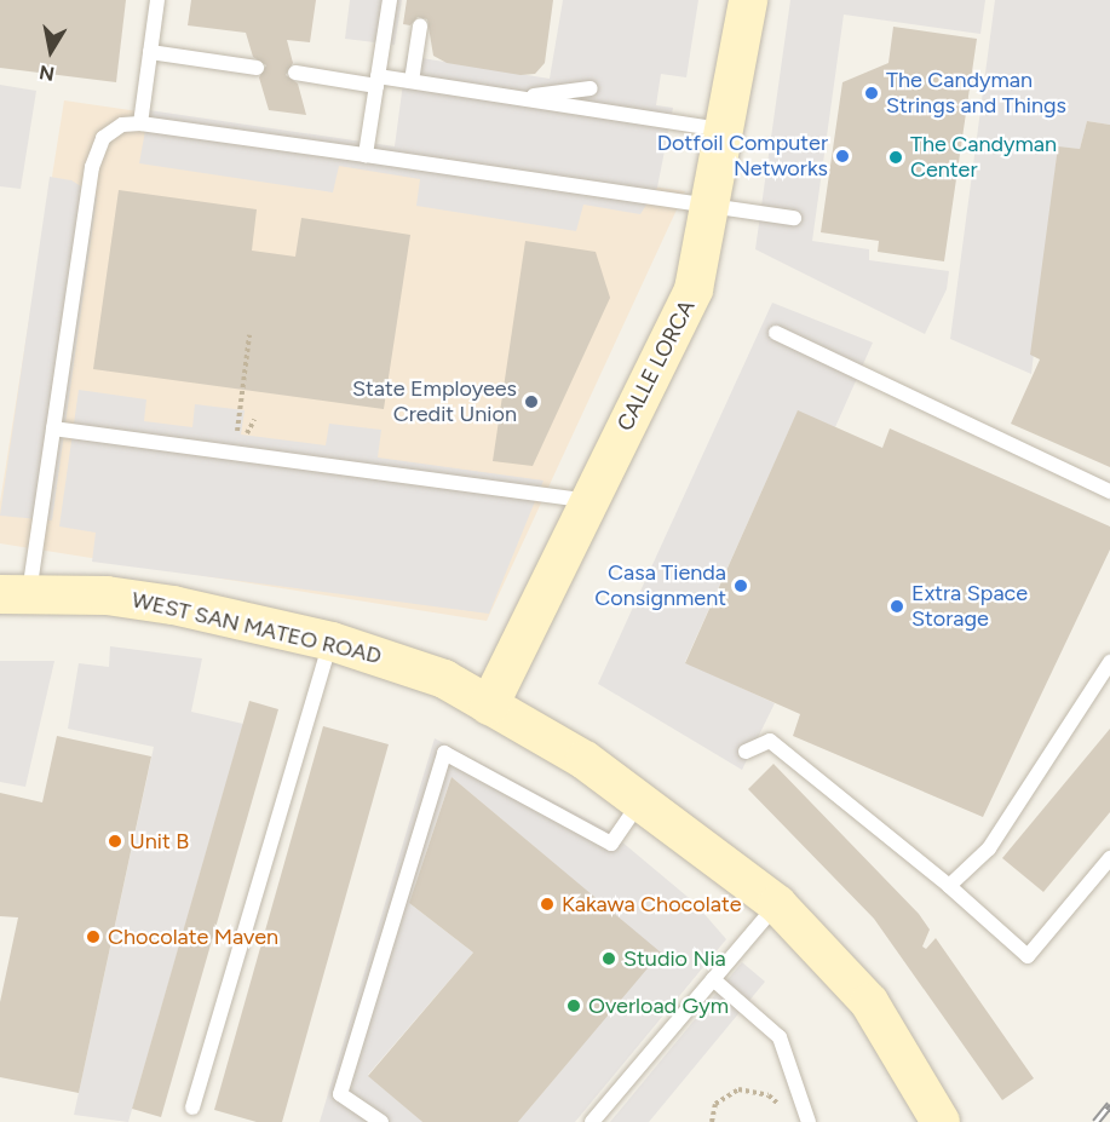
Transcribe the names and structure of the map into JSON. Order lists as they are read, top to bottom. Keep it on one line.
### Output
{"streets":{"street":["CALLE LORCA","WEST SAN MATEO ROAD"]},"crossings":[["CALLE LORCA","WEST SAN MATEO ROAD"]],"places":["The Candyman Strings and Things","Dotfoil Computer Networks","The Candyman Center","State Employees Credit Union","Casa Tienda Consignment","Extra Space Storage","Unit B","Kakawa Chocolate","Chocolate Maven","Studio Nia","Overload Gym"],"north":"bottom"}
